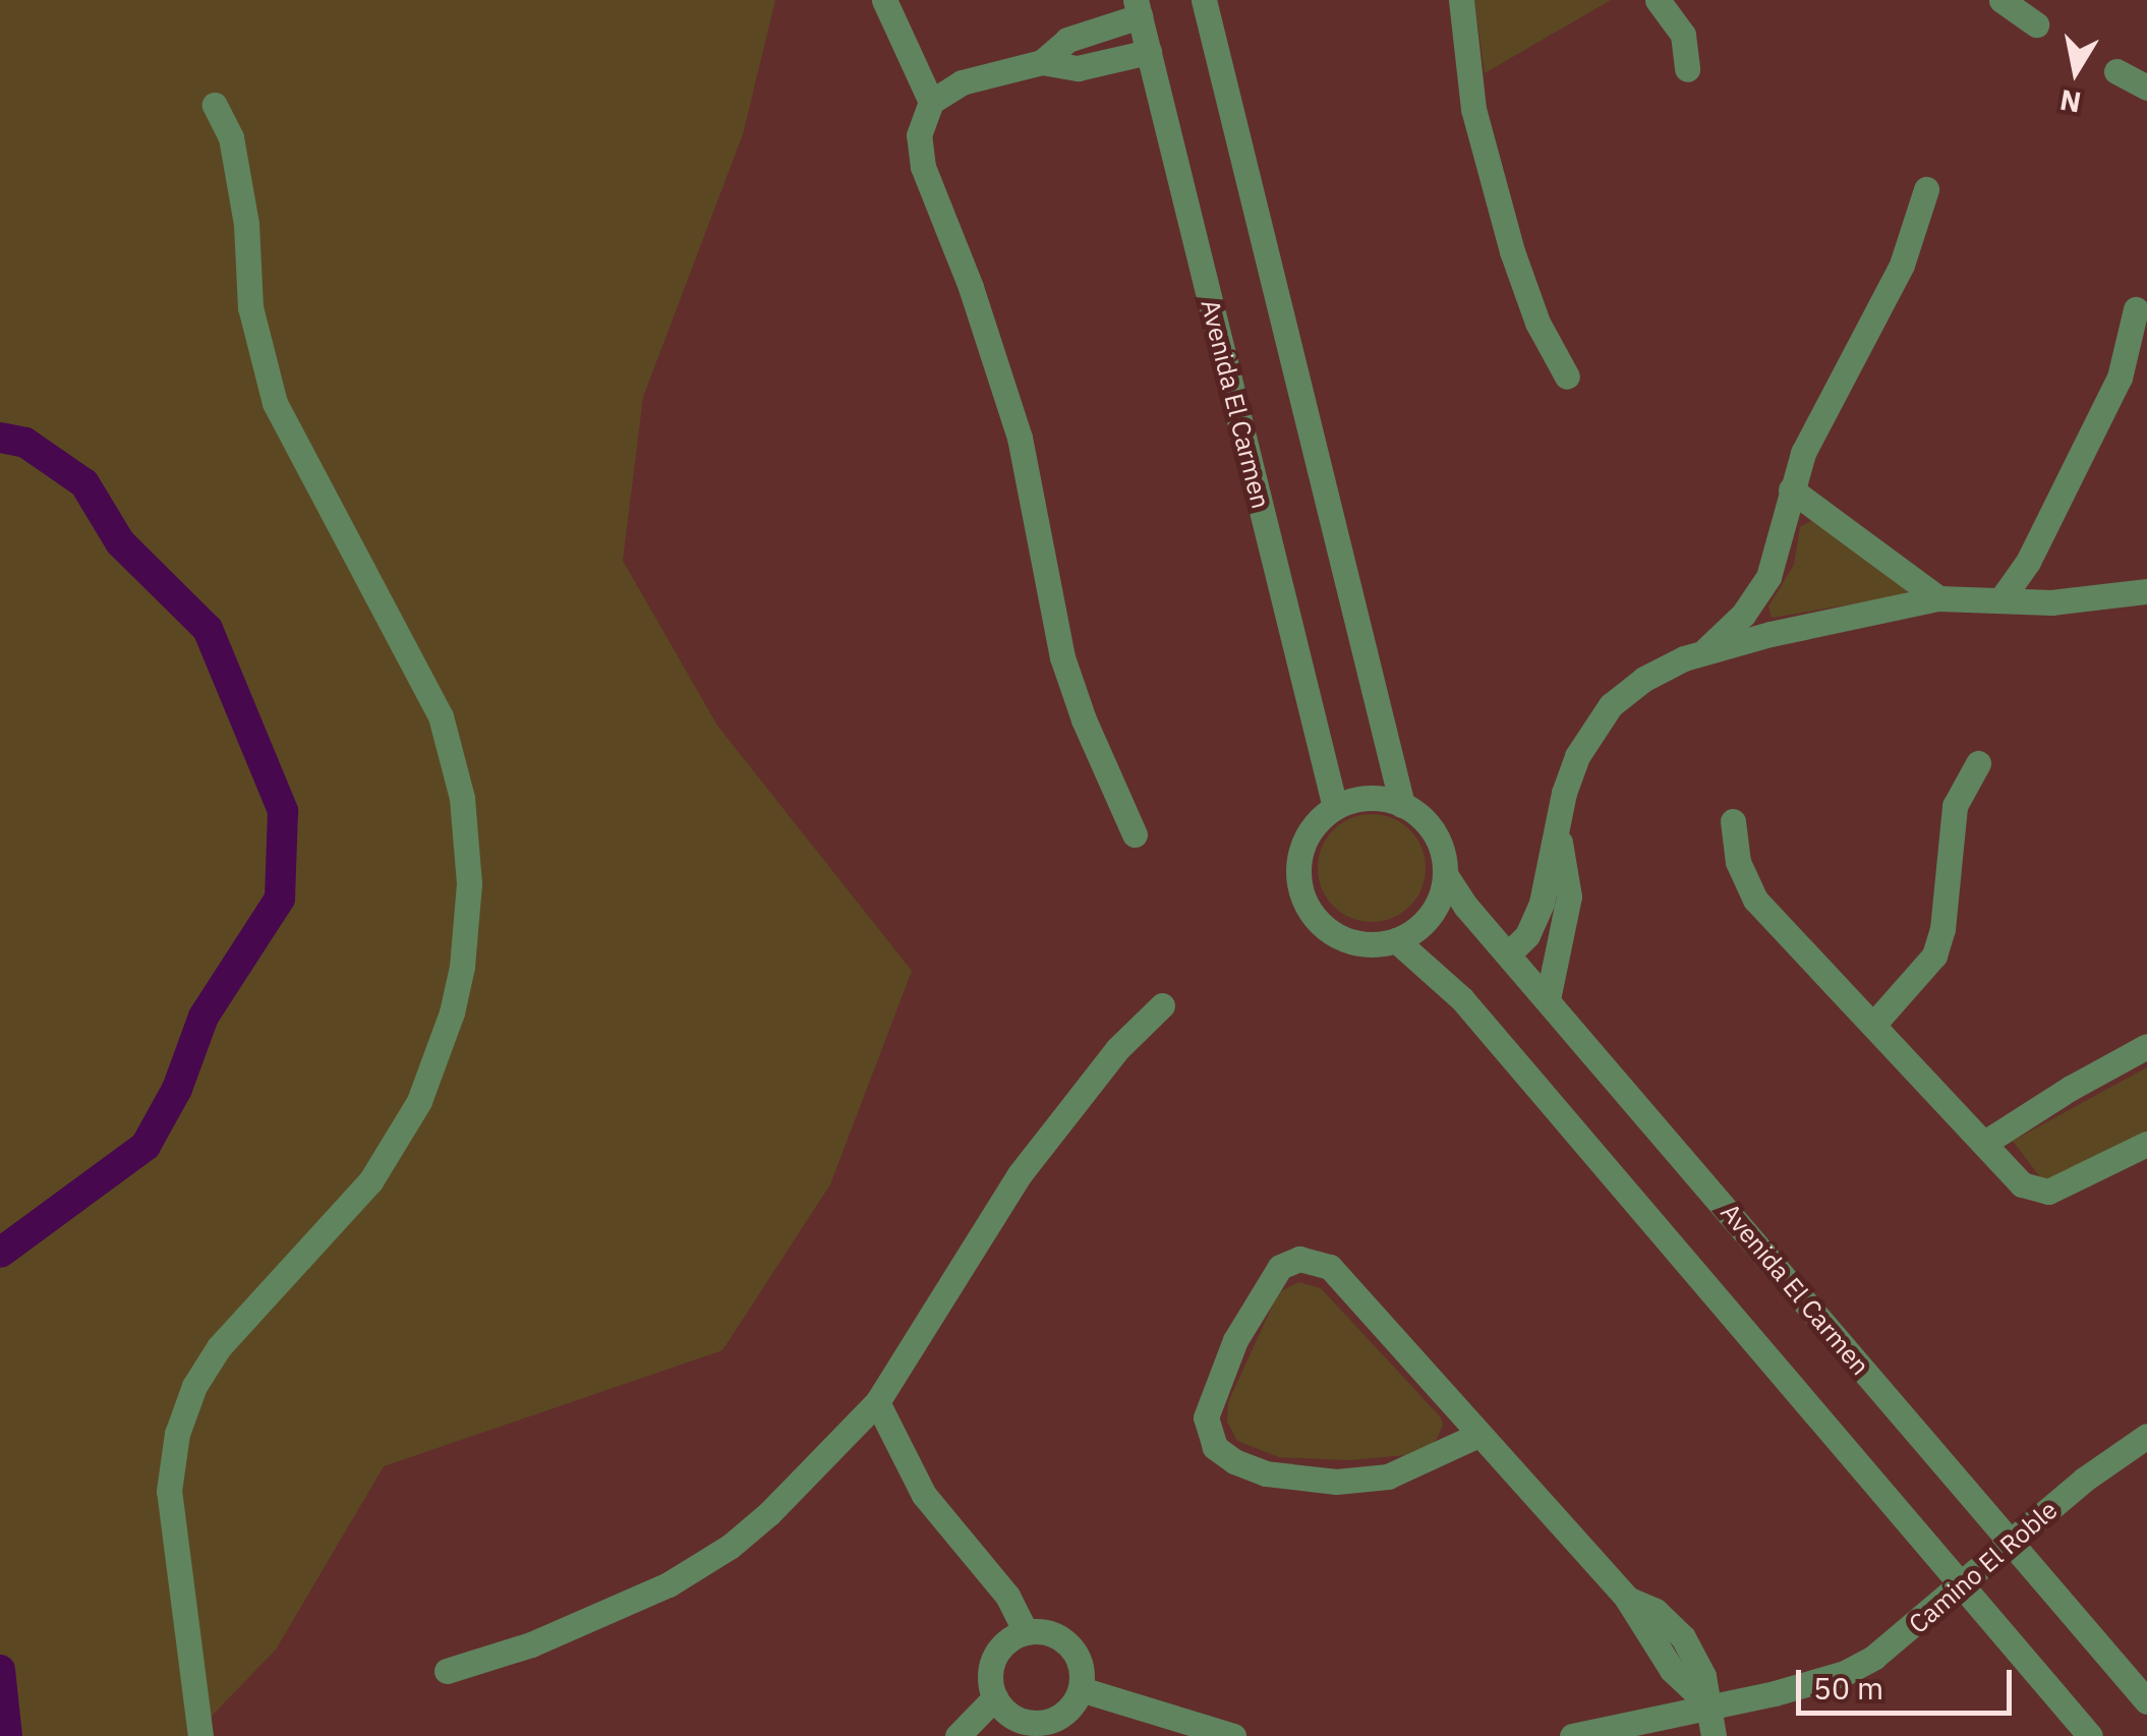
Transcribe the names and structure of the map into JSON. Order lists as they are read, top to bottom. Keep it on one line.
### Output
{"streets":{"street":["Avenida El Carmen","Camino El Roble"]},"crossings":[["Avenida El Carmen","Camino El Roble"]],"scale_bar":"50 m","north":"bottom"}
